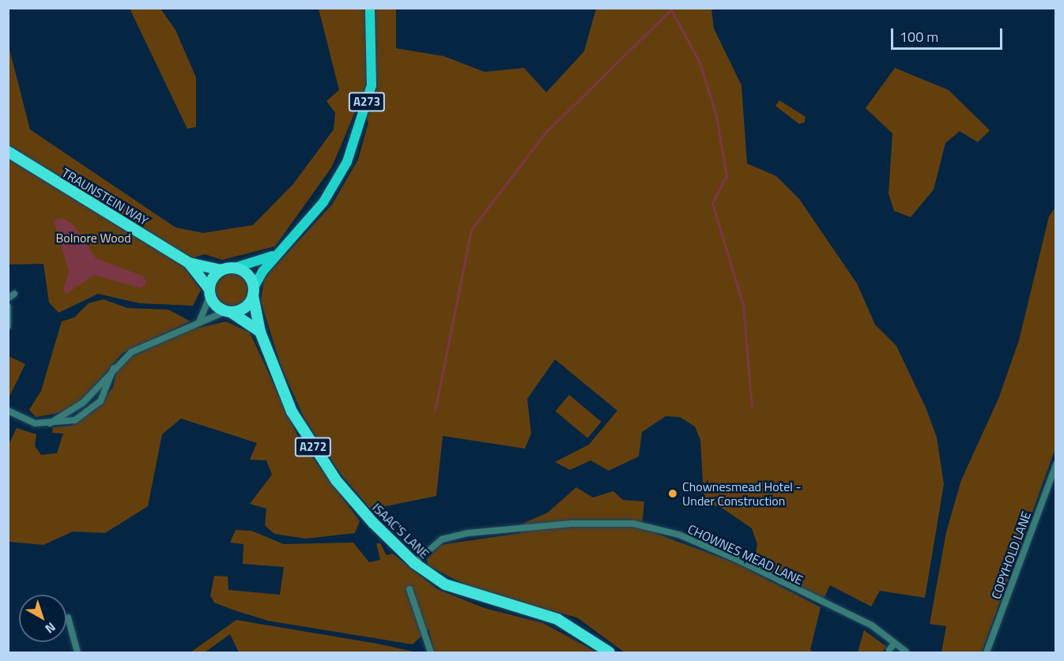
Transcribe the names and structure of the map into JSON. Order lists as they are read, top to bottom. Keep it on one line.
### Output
{"streets":{"highway":["TRAUNSTEIN WAY","A272","ISAAC'S LANE"],"main road":["A273"],"street":["CHOWNES MEAD LANE","COPYHOLD LANE"]},"crossings":[["A273","TRAUNSTEIN WAY"],["A273","ISAAC'S LANE"],["TRAUNSTEIN WAY","ISAAC'S LANE"],["ISAAC'S LANE","CHOWNES MEAD LANE"]],"parks":["Bolnore Wood"],"places":["Chownesmead Hotel - Under Construction"],"scale_bar":"100 m","north":"bottom right"}
